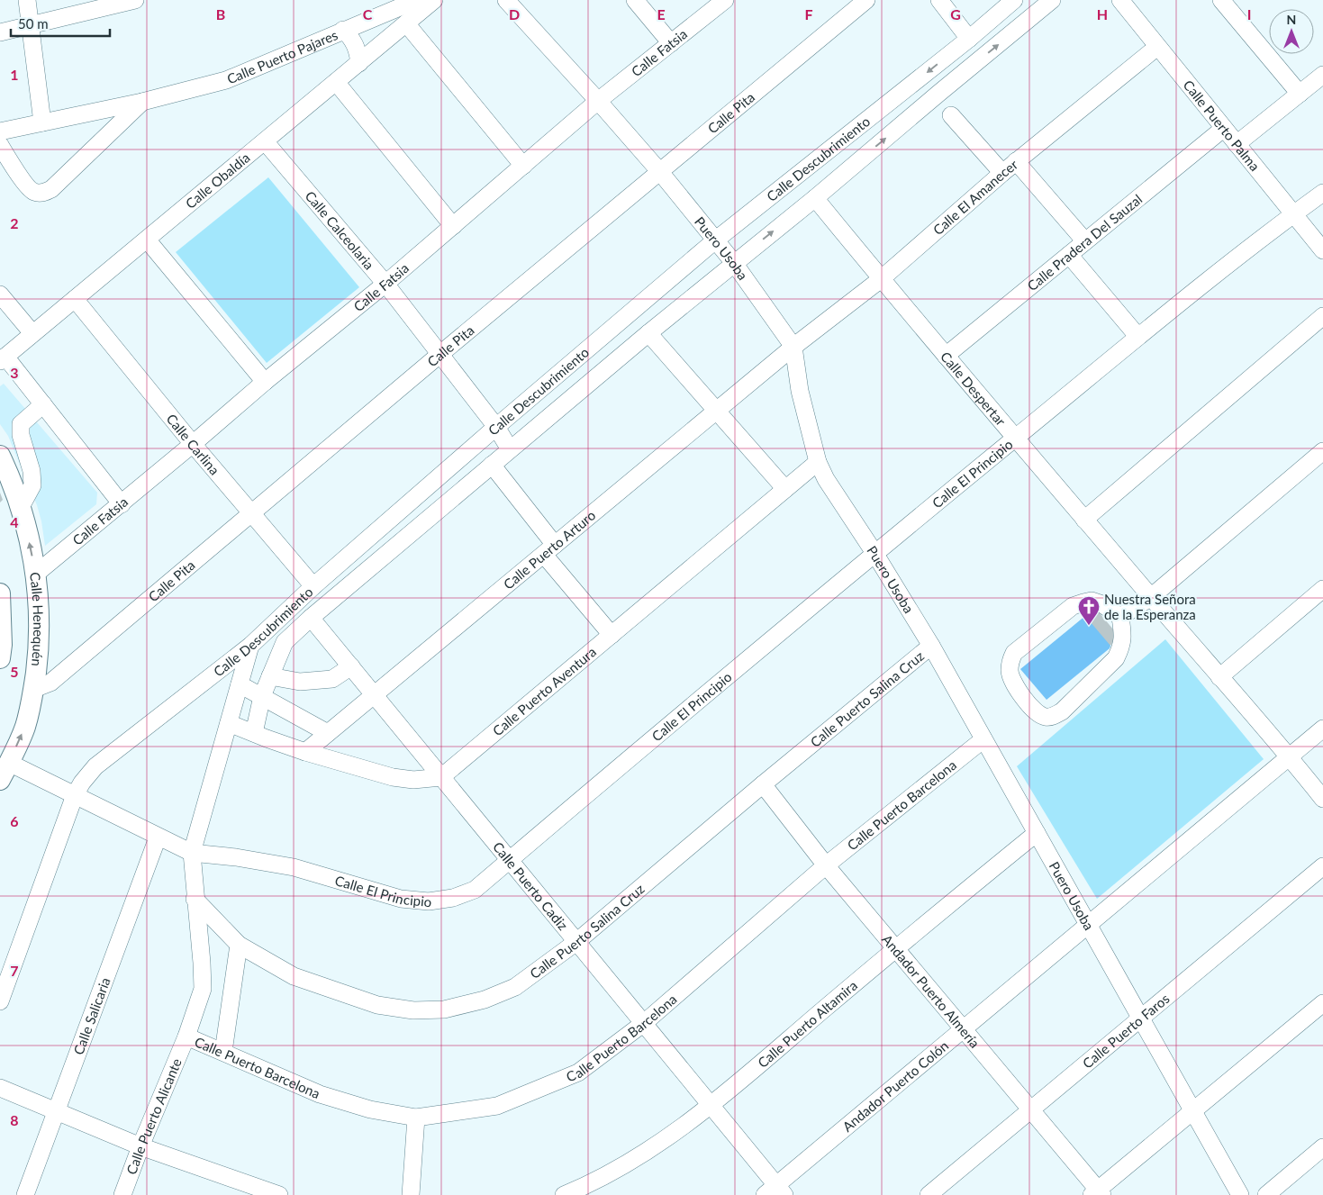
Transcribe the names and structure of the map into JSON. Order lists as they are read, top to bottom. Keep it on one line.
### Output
{"streets":{"main road":["Calle Henequén"],"street":["Calle Fatsia","Calle Puerto Pajares","Calle Pita","Calle Puerto Palma","Calle Descubrimiento","Calle Obaldía","Calle El Amanecer","Calle Calceolaria","Calle Pradera Del Sauzal","Puero Usoba","Calle Despertar","Calle Carlina","Calle El Principio","Calle Puerto Arturo","Calle Puerto Aventura","Calle Puerto Salina Cruz","Calle Puerto Barcelona","Calle Puerto Cadiz","Andador Puerto Almería","Calle Salicaria","Calle Puerto Altamira","Calle Puerto Faros","Andador Puerto Colón","Calle Puerto Alicante"]},"crossings":[["Calle Fatsia","Calle Calceolaria"],["Calle Fatsia","Puero Usoba"],["Calle Fatsia","Calle Carlina"],["Calle Fatsia","Calle Henequén"],["Calle Pita","Calle Calceolaria"],["Calle Pita","Puero Usoba"],["Calle Pita","Calle Carlina"],["Calle Pita","Calle Henequén"],["Calle Puerto Palma","Calle El Amanecer"],["Calle Puerto Palma","Calle Pradera Del Sauzal"],["Calle Puerto Palma","Calle El Principio"],["Calle Descubrimiento","Calle Calceolaria"],["Calle Descubrimiento","Puero Usoba"],["Calle Descubrimiento","Calle Despertar"],["Calle Descubrimiento","Calle Carlina"],["Calle Descubrimiento","Calle El Principio"],["Calle Descubrimiento","Calle Puerto Cadiz"],["Calle Descubrimiento","Calle Puerto Alicante"],["Calle Obaldía","Calle Calceolaria"],["Calle Obaldía","Calle Carlina"],["Calle El Amanecer","Puero Usoba"],["Calle El Amanecer","Calle Despertar"],["Calle El Amanecer","Calle Puerto Arturo"],["Calle Pradera Del Sauzal","Calle Despertar"],["Puero Usoba","Calle El Principio"],["Puero Usoba","Calle Puerto Arturo"],["Puero Usoba","Calle Puerto Aventura"],["Puero Usoba","Calle Puerto Salina Cruz"],["Puero Usoba","Calle Puerto Barcelona"],["Puero Usoba","Calle Puerto Altamira"],["Puero Usoba","Calle Puerto Faros"],["Puero Usoba","Andador Puerto Colón"],["Calle Despertar","Calle El Principio"],["Calle Despertar","Andador Puerto Colón"],["Calle El Principio","Calle Henequén"],["Calle El Principio","Calle Puerto Cadiz"],["Calle El Principio","Calle Salicaria"],["Calle El Principio","Calle Puerto Alicante"],["Calle Puerto Arturo","Calle Puerto Cadiz"],["Calle Puerto Aventura","Calle Puerto Cadiz"],["Calle Puerto Salina Cruz","Calle Puerto Cadiz"],["Calle Puerto Salina Cruz","Andador Puerto Almería"],["Calle Puerto Salina Cruz","Calle Puerto Alicante"],["Calle Puerto Barcelona","Calle Puerto Cadiz"],["Calle Puerto Barcelona","Andador Puerto Almería"],["Calle Puerto Barcelona","Calle Puerto Alicante"],["Calle Puerto Cadiz","Calle Puerto Altamira"],["Calle Puerto Cadiz","Andador Puerto Colón"],["Andador Puerto Almería","Calle Puerto Altamira"],["Andador Puerto Almería","Calle Puerto Faros"],["Andador Puerto Almería","Andador Puerto Colón"]],"one_way":["Calle Henequén"],"places":{"church":["Nuestra Señora de la Esperanza"]},"scale_bar":"50 m","north":"top","grid":{"columns":["B","C","D","E","F","G","H","I"],"rows":["1","2","3","4","5","6","7","8"]}}
